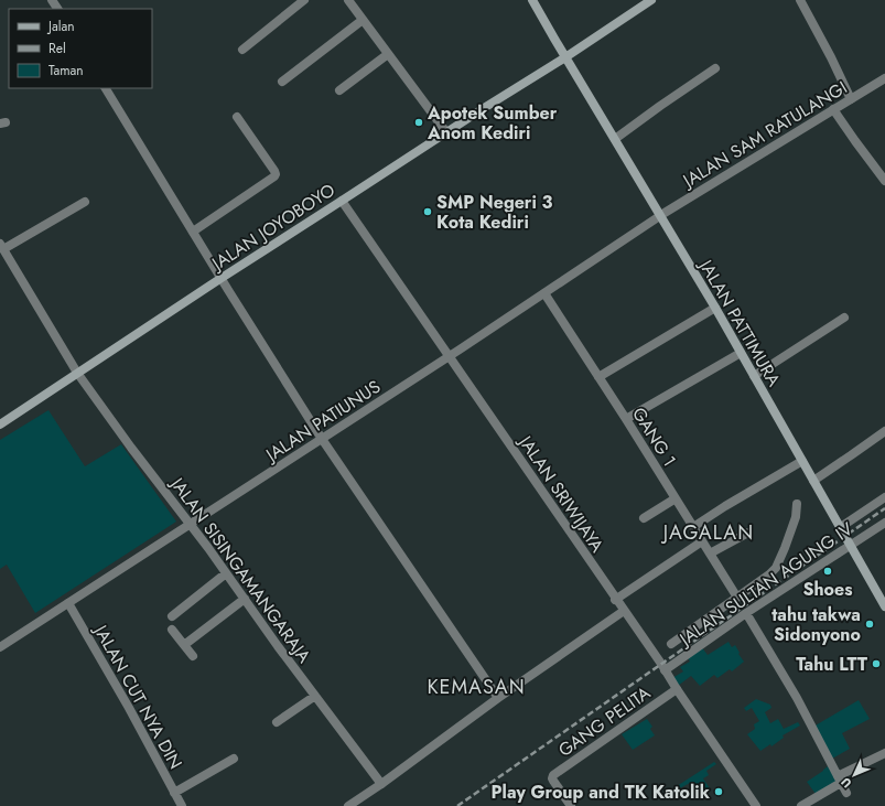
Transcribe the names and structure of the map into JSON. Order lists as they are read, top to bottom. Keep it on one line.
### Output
{"streets":{"main road":["JALAN JOYOBOYO","JALAN PATTIMURA"],"street":["JALAN SAM RATULANGI","JALAN PATIUNUS","GANG 1","JALAN SRIWIJAYA","JALAN SISINGAMANGARAJA","JALAN SULTAN AGUNG IV","JALAN CUT NYA DIN","GANG PELITA"]},"crossings":[["JALAN SAM RATULANGI","JALAN PATTIMURA"],["JALAN SAM RATULANGI","JALAN PATIUNUS"],["JALAN JOYOBOYO","JALAN PATTIMURA"],["JALAN JOYOBOYO","JALAN SRIWIJAYA"],["JALAN JOYOBOYO","JALAN SISINGAMANGARAJA"],["JALAN PATTIMURA","JALAN PATIUNUS"],["JALAN PATTIMURA","JALAN SULTAN AGUNG IV"],["JALAN PATIUNUS","GANG 1"],["JALAN PATIUNUS","JALAN SRIWIJAYA"],["JALAN PATIUNUS","JALAN SISINGAMANGARAJA"],["JALAN PATIUNUS","JALAN CUT NYA DIN"],["JALAN SRIWIJAYA","JALAN SULTAN AGUNG IV"],["JALAN SRIWIJAYA","GANG PELITA"]],"districts":["JAGALAN","KEMASAN"],"places":["Apotek Sumber Anom Kediri","SMP Negeri 3 Kota Kediri","Shoes","tahu takwa Sidonyono","Tahu LTT","Play Group and TK Katolik"],"legend":["Jalan","Rel","Taman"],"north":"bottom left"}
